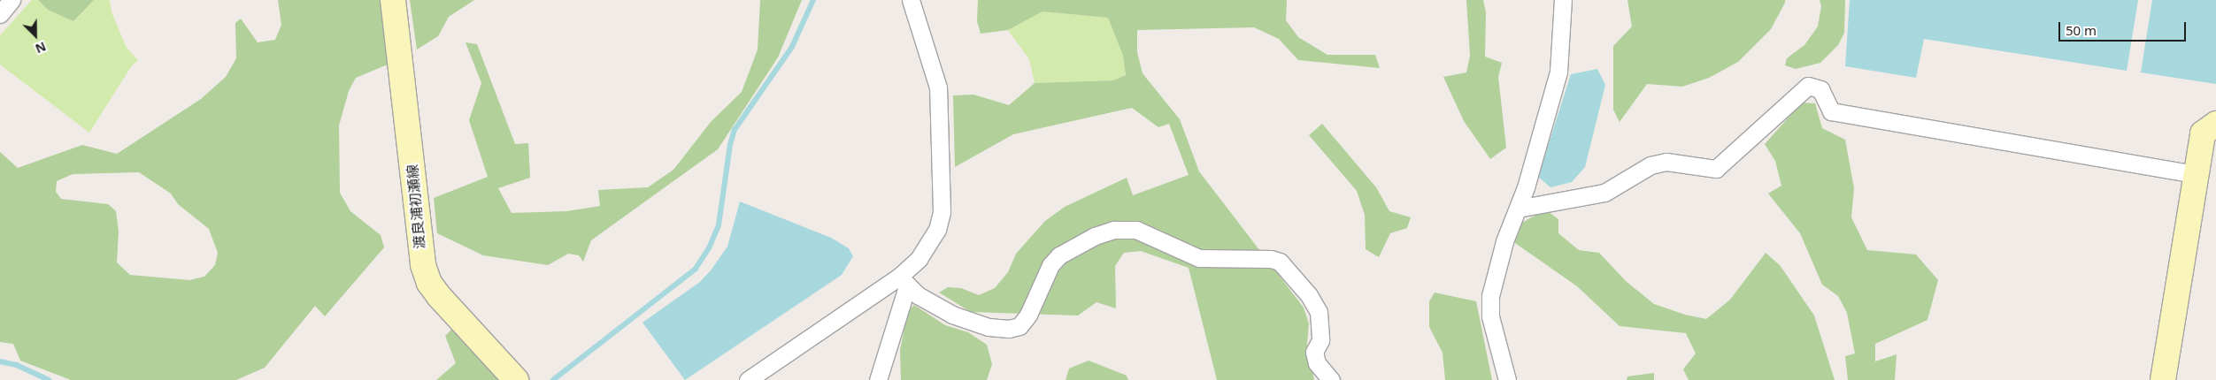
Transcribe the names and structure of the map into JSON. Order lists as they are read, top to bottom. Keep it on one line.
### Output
{"streets":{"main road":["渡良浦初瀬線"]},"scale_bar":"50 m","north":"bottom right"}
